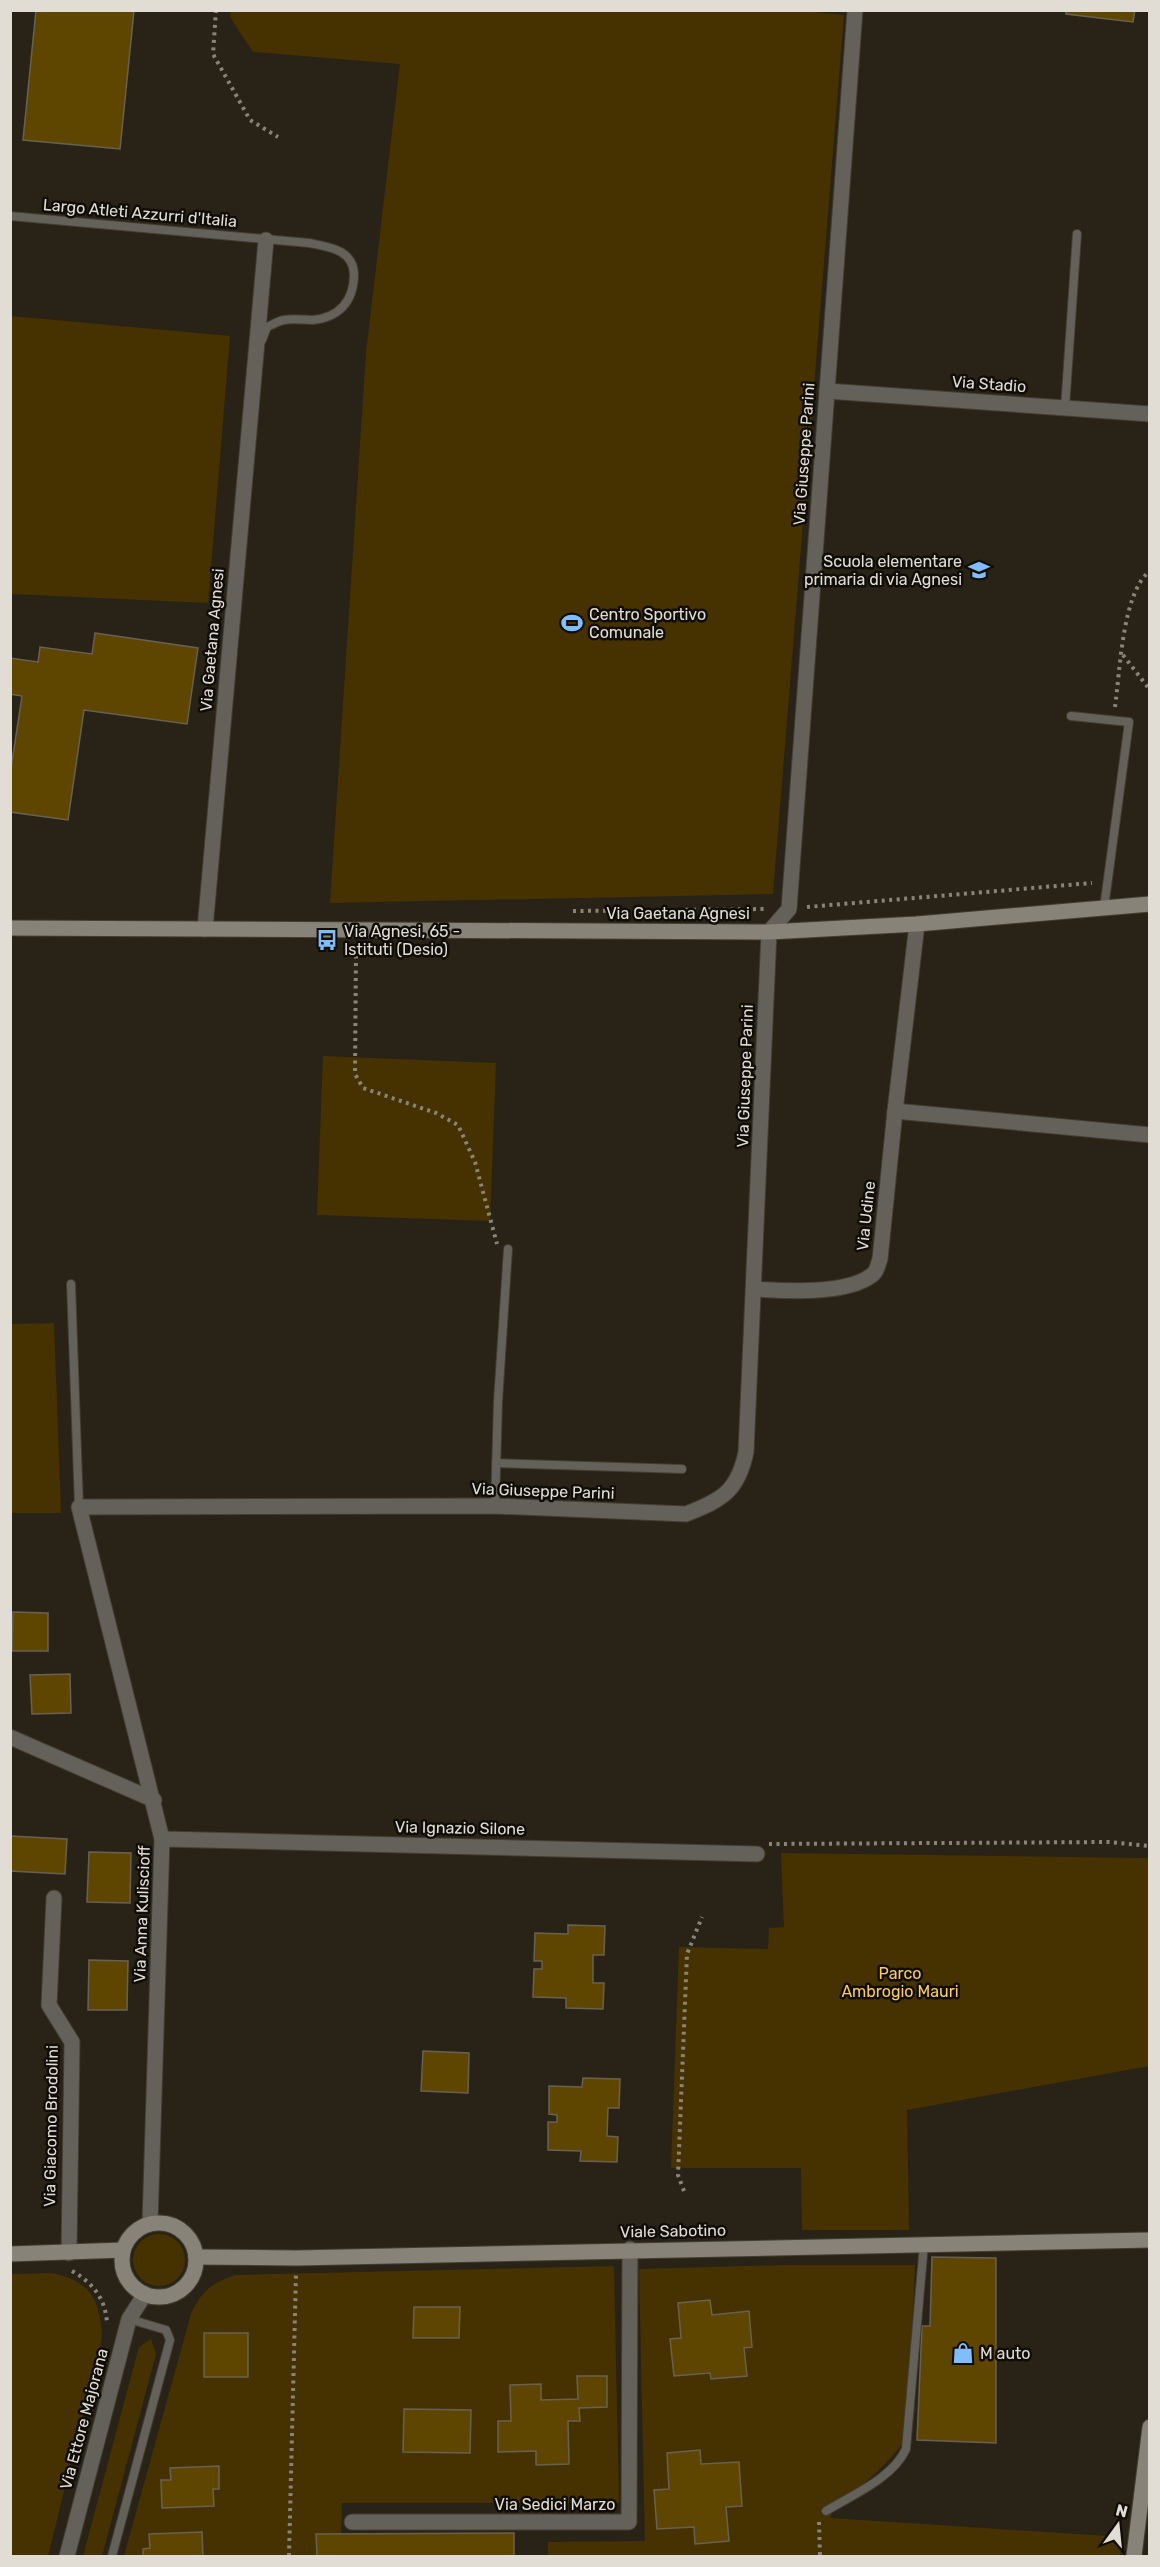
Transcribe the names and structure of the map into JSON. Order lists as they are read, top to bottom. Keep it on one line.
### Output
{"streets":{"street":["Via Stadio","Via Giuseppe Parini","Via Gaetana Agnesi","Via Udine","Via Ignazio Silone","Via Anna Kuliscioff","Via Giacomo Brodolini","Viale Sabotino","Via Ettore Majorana","Via Sedici Marzo"],"lane":["Largo Atleti Azzurri d'Italia"]},"crossings":[["Largo Atleti Azzurri d'Italia","Via Gaetana Agnesi"],["Via Stadio","Via Giuseppe Parini"],["Via Giuseppe Parini","Via Gaetana Agnesi"],["Via Giuseppe Parini","Via Udine"],["Via Giuseppe Parini","Via Anna Kuliscioff"],["Via Gaetana Agnesi","Via Udine"],["Via Ignazio Silone","Via Anna Kuliscioff"],["Via Anna Kuliscioff","Viale Sabotino"],["Via Anna Kuliscioff","Via Ettore Majorana"],["Viale Sabotino","Via Ettore Majorana"],["Viale Sabotino","Via Sedici Marzo"]],"parks":["Parco Ambrogio Mauri"],"places":{"school or university":["Scuola elementare primaria di via Agnesi"],"sports":["Centro Sportivo Comunale"],"bus stop":["Via Agnesi, 65 - Istituti (Desio)"],"shop":["M auto"]},"north":"top"}
